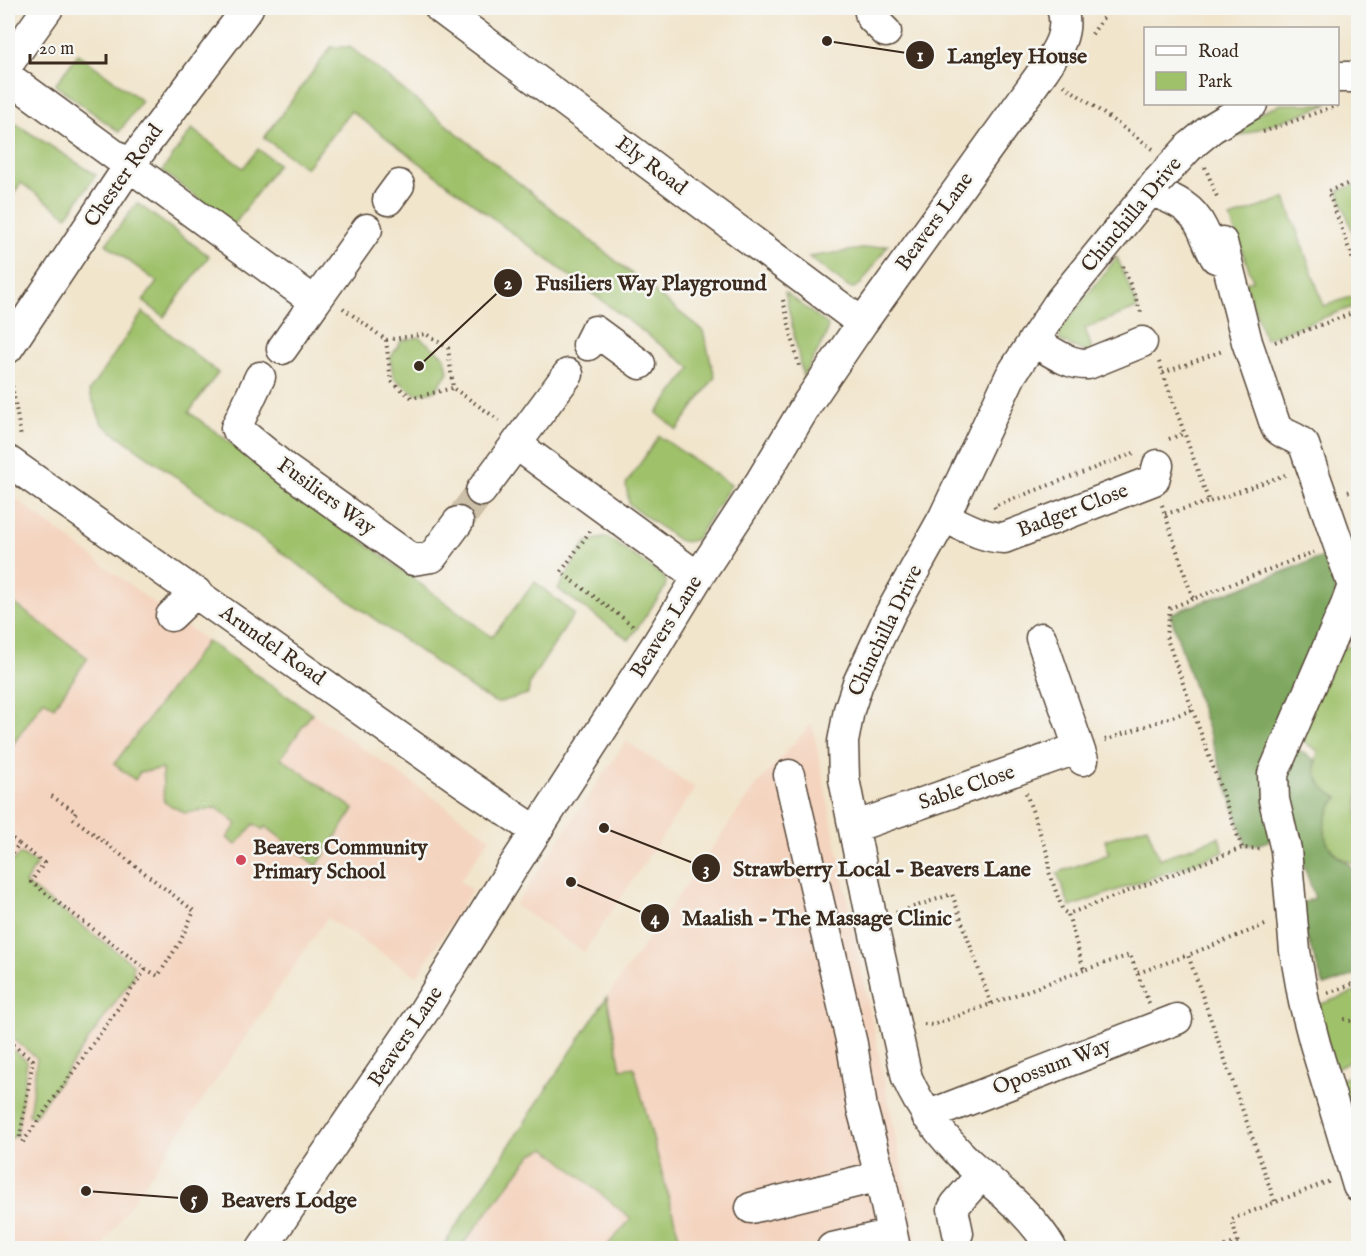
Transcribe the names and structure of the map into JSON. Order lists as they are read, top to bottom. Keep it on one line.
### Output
{"streets":{"street":["Ely Road","Chester Road","Chinchilla Drive","Beavers Lane","Fusiliers Way","Badger Close","Arundel Road","Sable Close","Opossum Way"]},"crossings":[["Ely Road","Beavers Lane"],["Chinchilla Drive","Badger Close"],["Chinchilla Drive","Sable Close"],["Chinchilla Drive","Opossum Way"],["Beavers Lane","Arundel Road"]],"places":["Langley House","Fusiliers Way Playground","Strawberry Local - Beavers Lane","Beavers Community Primary School","Maalish - The Massage Clinic","Beavers Lodge"],"legend":["Road","Park"],"scale_bar":"20 m"}
